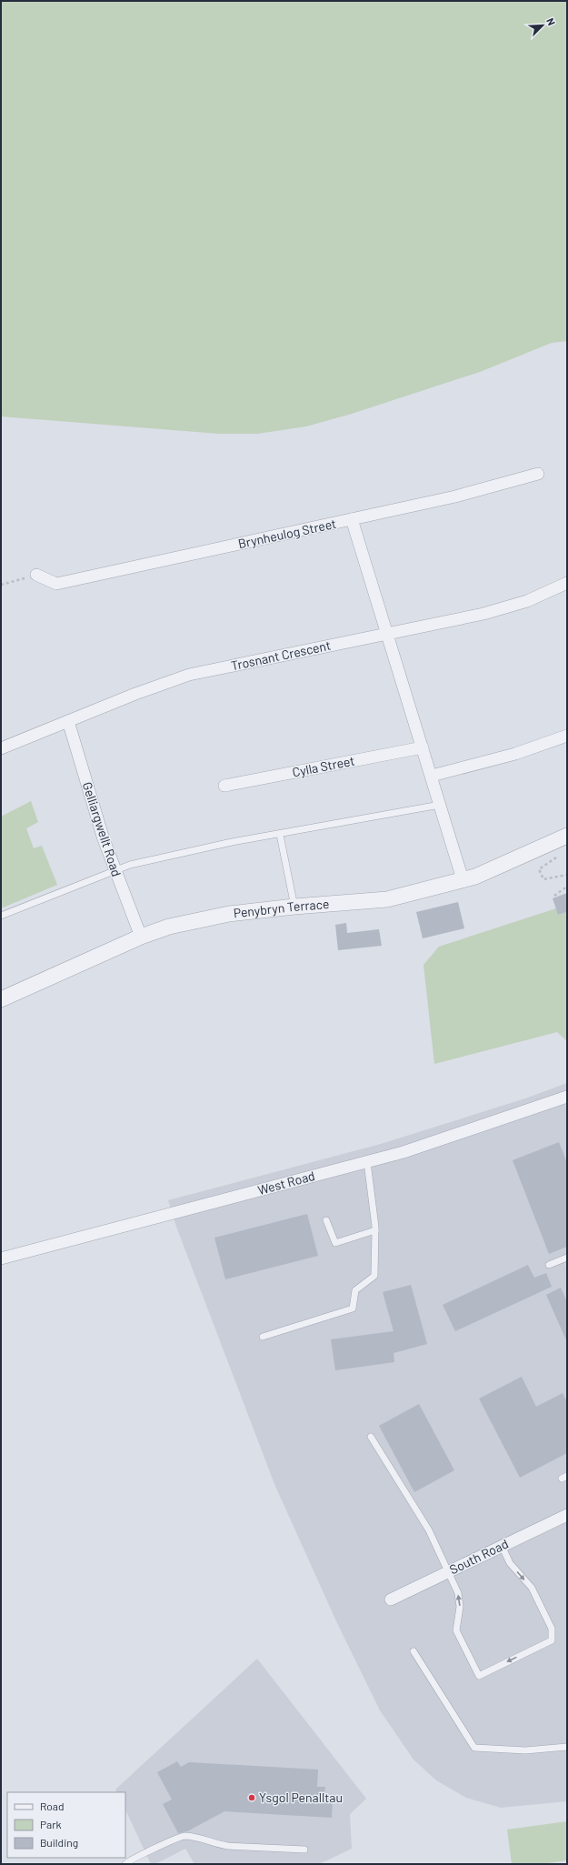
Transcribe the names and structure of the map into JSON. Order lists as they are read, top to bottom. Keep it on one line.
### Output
{"streets":{"street":["Brynheulog Street","Trosnant Crescent","Cylla Street","Gelliargwellt Road","Penybryn Terrace","West Road","South Road"]},"crossings":[["Trosnant Crescent","Gelliargwellt Road"],["Gelliargwellt Road","Penybryn Terrace"]],"places":["Ysgol Penalltau"],"legend":["Road","Park","Building"],"north":"top right"}
